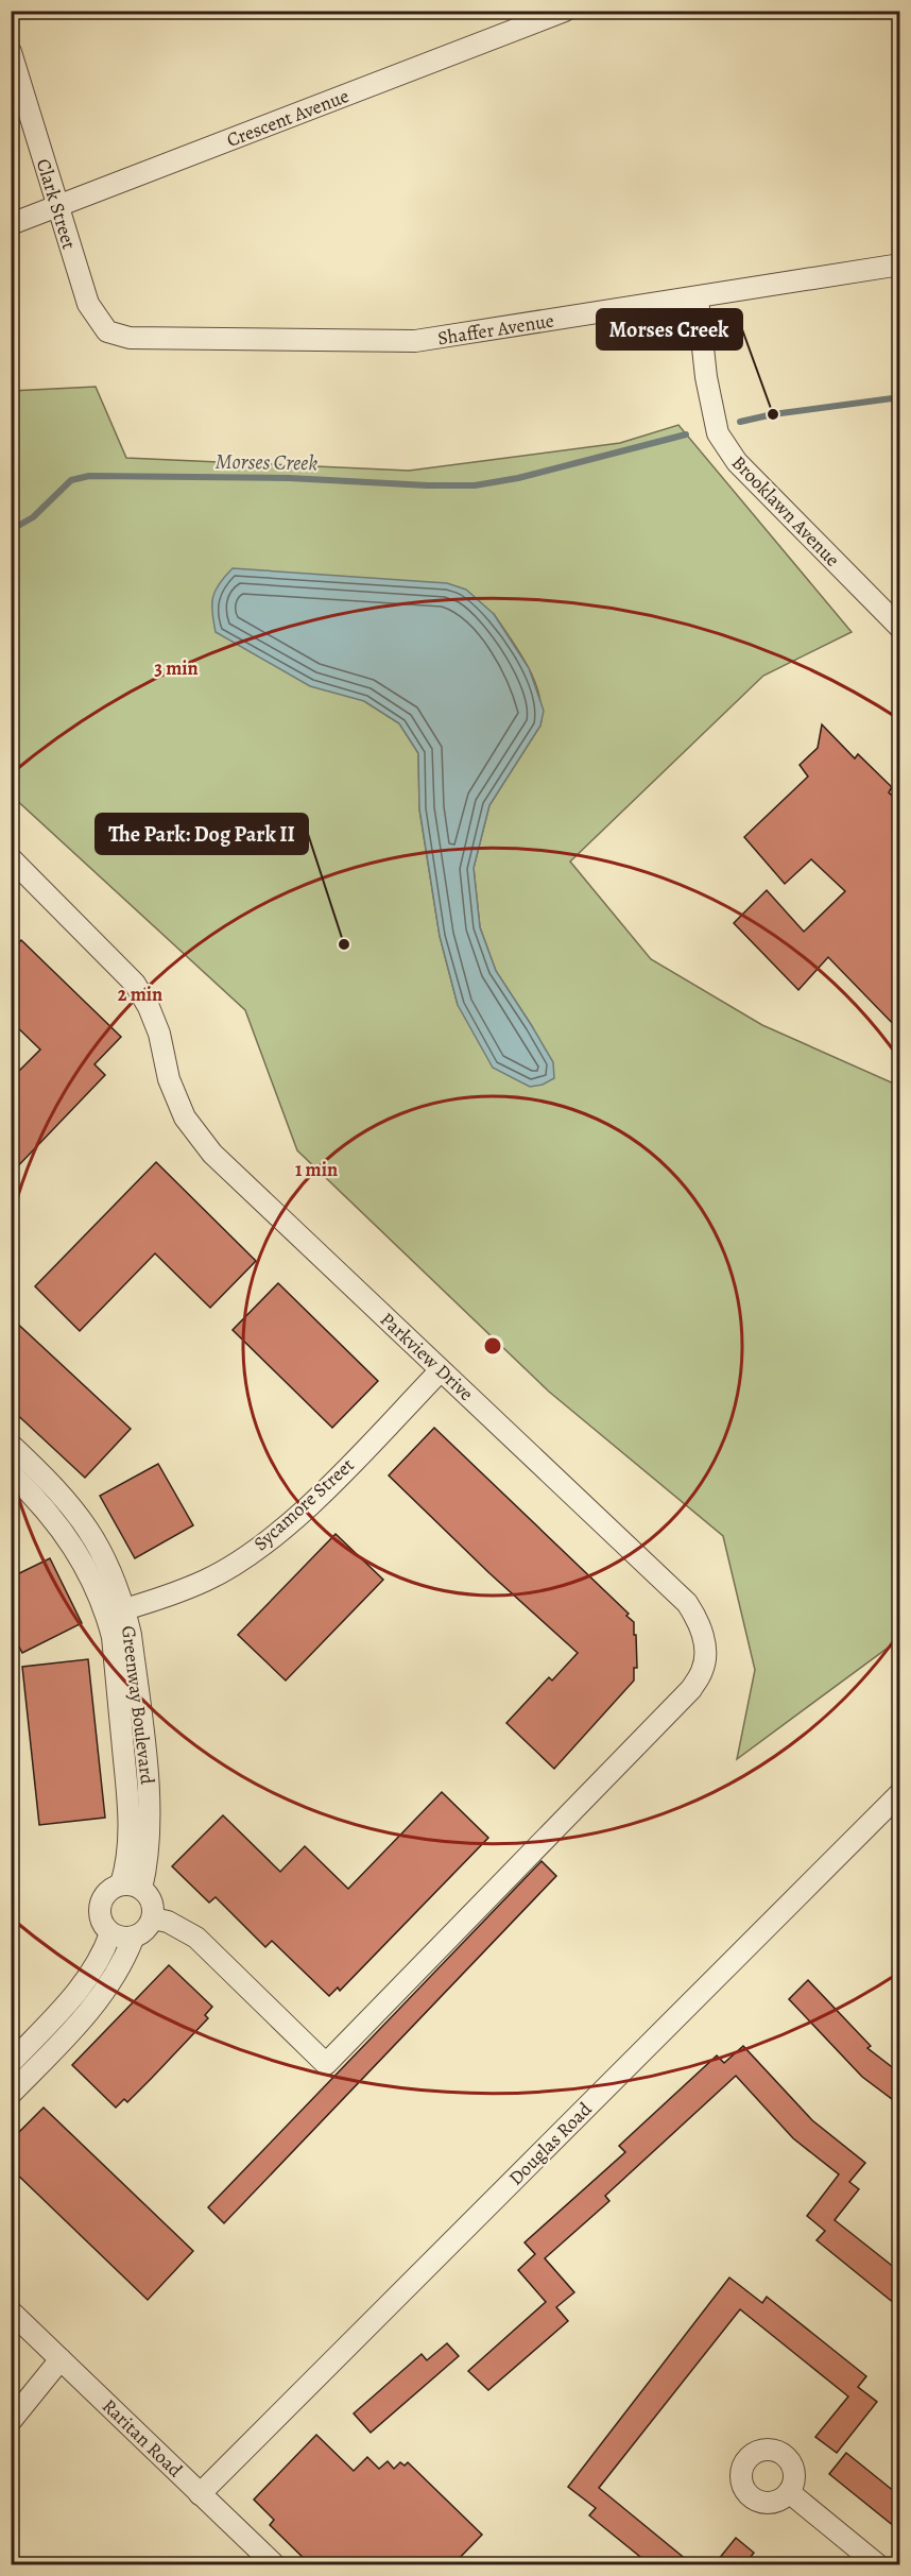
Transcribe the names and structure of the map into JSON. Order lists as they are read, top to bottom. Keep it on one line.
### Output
{"streets":{"street":["Crescent Avenue","Clark Street","Shaffer Avenue","Brooklawn Avenue","Parkview Drive","Sycamore Street","Greenway Boulevard","Douglas Road","Raritan Road"]},"crossings":[["Crescent Avenue","Clark Street"],["Clark Street","Shaffer Avenue"],["Shaffer Avenue","Brooklawn Avenue"],["Parkview Drive","Sycamore Street"],["Parkview Drive","Greenway Boulevard"],["Sycamore Street","Greenway Boulevard"],["Douglas Road","Raritan Road"]],"water":["Morses Creek"],"places":["Morses Creek","The Park: Dog Park II"],"rings":["3 min","2 min","1 min"]}
